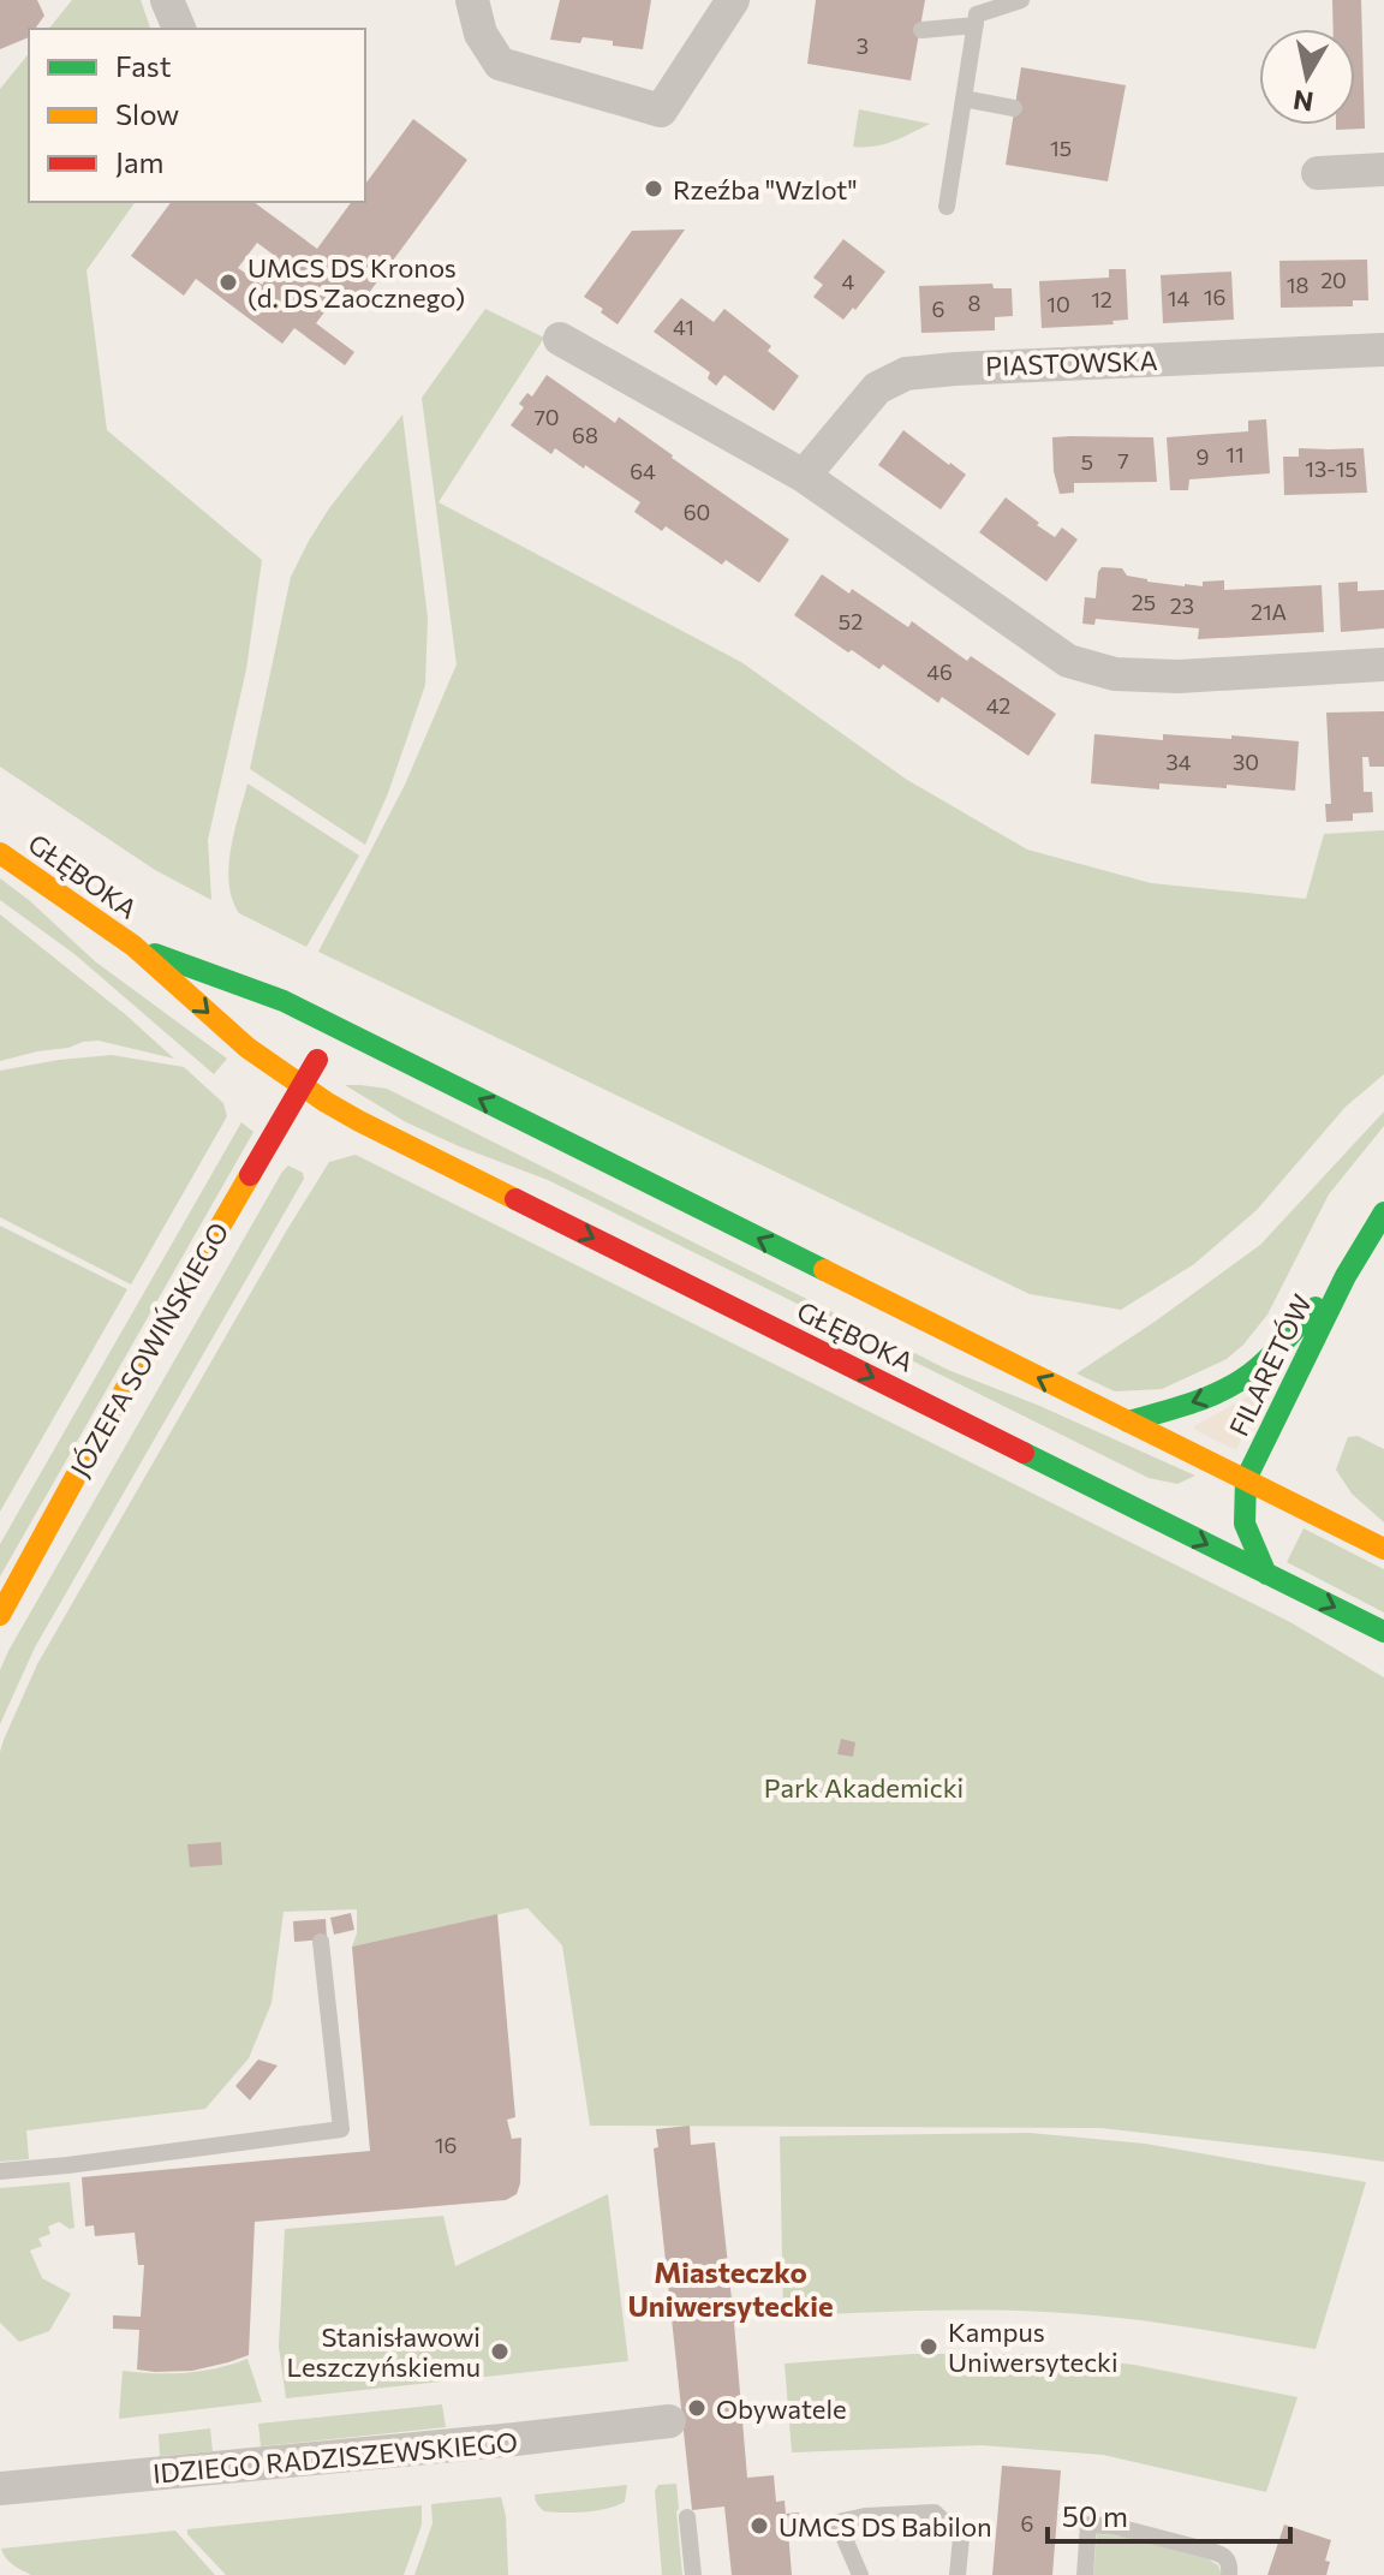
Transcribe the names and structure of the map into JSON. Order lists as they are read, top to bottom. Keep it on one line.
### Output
{"streets":{"main road":["GŁĘBOKA","JÓZEFA SOWIŃSKIEGO","FILARETÓW"],"street":["PIASTOWSKA","IDZIEGO RADZISZEWSKIEGO"]},"crossings":[["GŁĘBOKA","JÓZEFA SOWIŃSKIEGO"],["GŁĘBOKA","FILARETÓW"]],"one_way":["FILARETÓW"],"districts":["Miasteczko Uniwersyteckie"],"parks":["Park Akademicki"],"places":["Rzeźba \"Wzlot\"","UMCS DS Kronos (d. DS Zaocznego)","Kampus Uniwersytecki","Stanisławowi Leszczyńskiemu","Obywatele","UMCS DS Babilon"],"house_numbers":["3","15","20","4","18","16","14","12","8","10","6","41","70","68","11","9","7","5","13-15","64","60","25","23","21A","52","46","42","34","30","16","6"],"legend":["Fast","Slow","Jam"],"scale_bar":"50 m","north":"bottom"}
